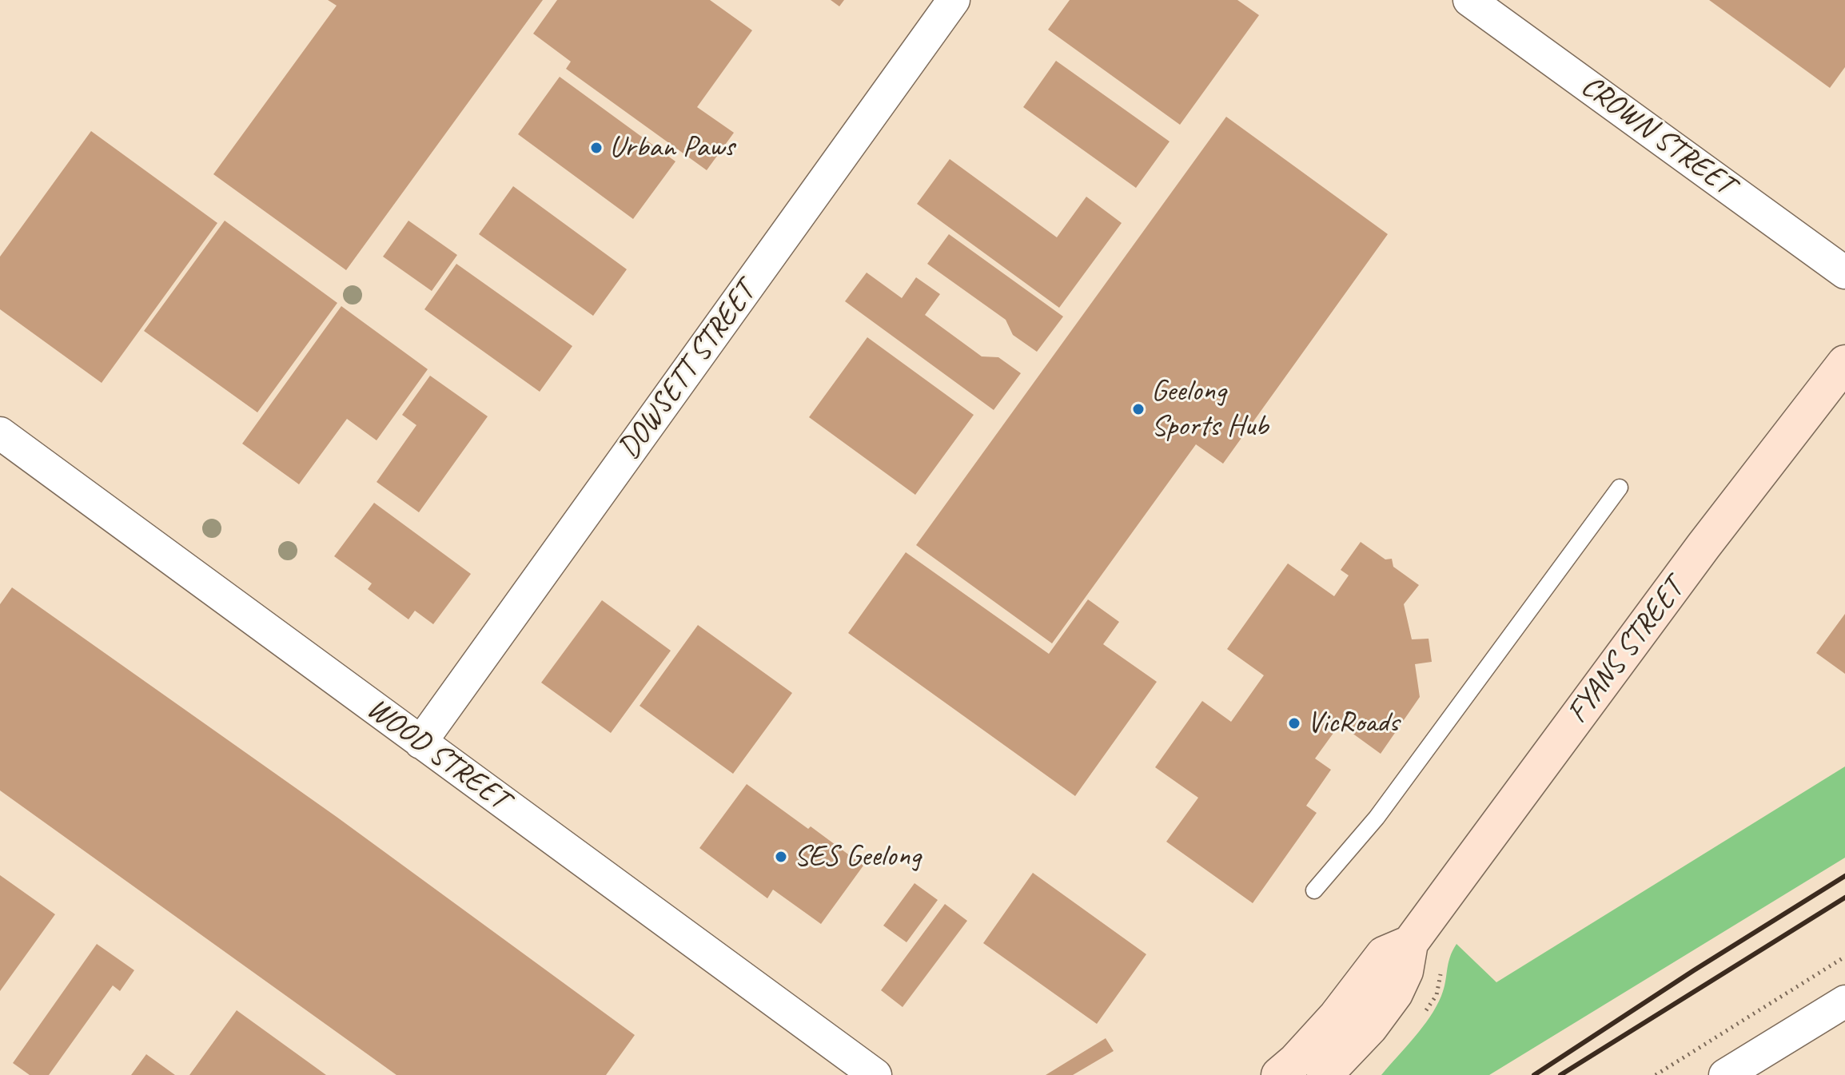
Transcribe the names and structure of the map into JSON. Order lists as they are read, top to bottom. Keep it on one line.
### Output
{"streets":{"main road":["FYANS STREET"],"street":["CROWN STREET","DOWSETT STREET","WOOD STREET"]},"crossings":[["DOWSETT STREET","WOOD STREET"]],"places":["Urban Paws","Geelong Sports Hub","VicRoads","SES Geelong"]}
